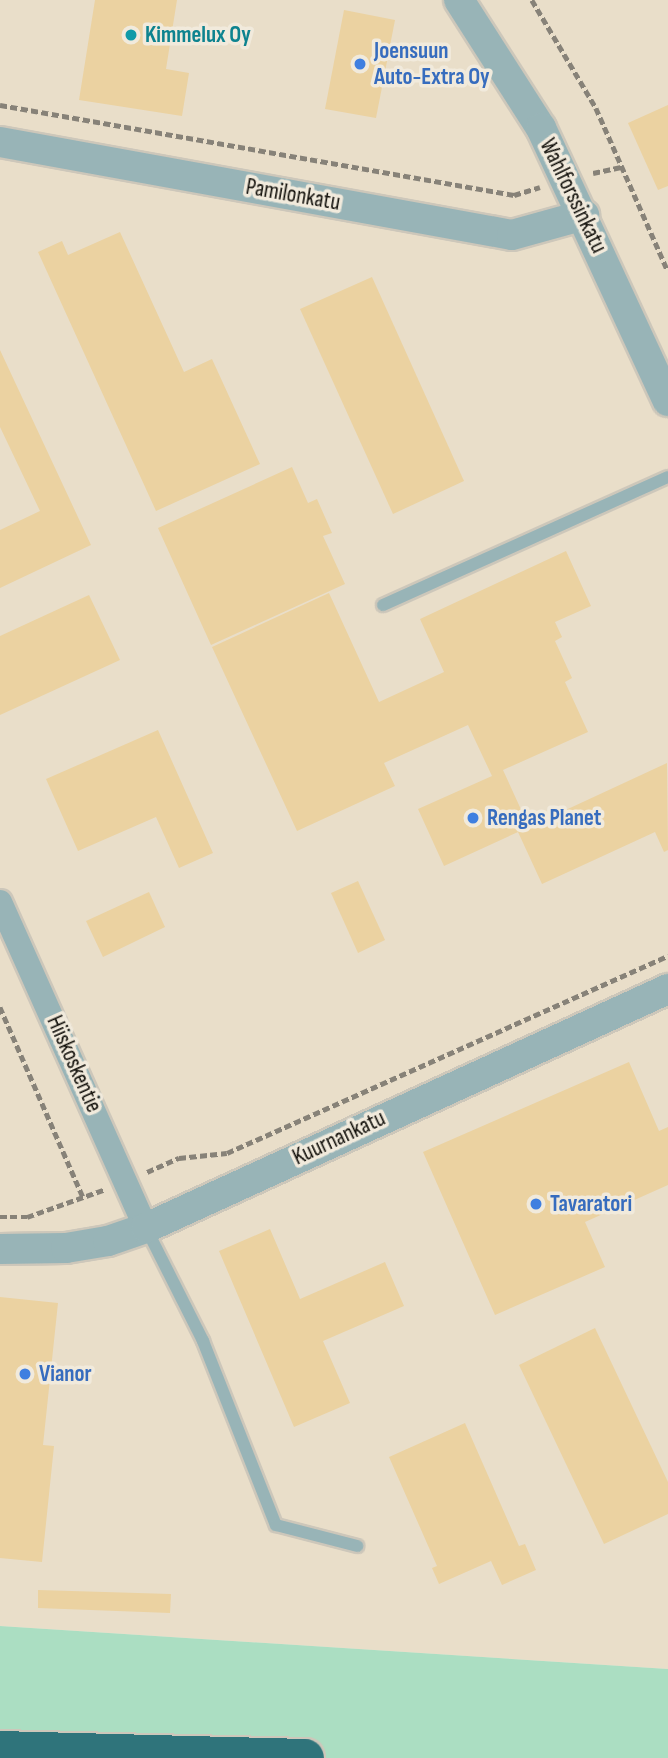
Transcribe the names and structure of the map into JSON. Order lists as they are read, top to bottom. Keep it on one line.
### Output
{"streets":{"street":["Pamilonkatu","Wahlforssinkatu","Hiiskoskentie","Kuurnankatu"]},"crossings":[["Pamilonkatu","Wahlforssinkatu"],["Hiiskoskentie","Kuurnankatu"]],"places":["Kimmelux Oy","Joensuun Auto-Extra Oy","Rengas Planet","Tavaratori","Vianor"]}
